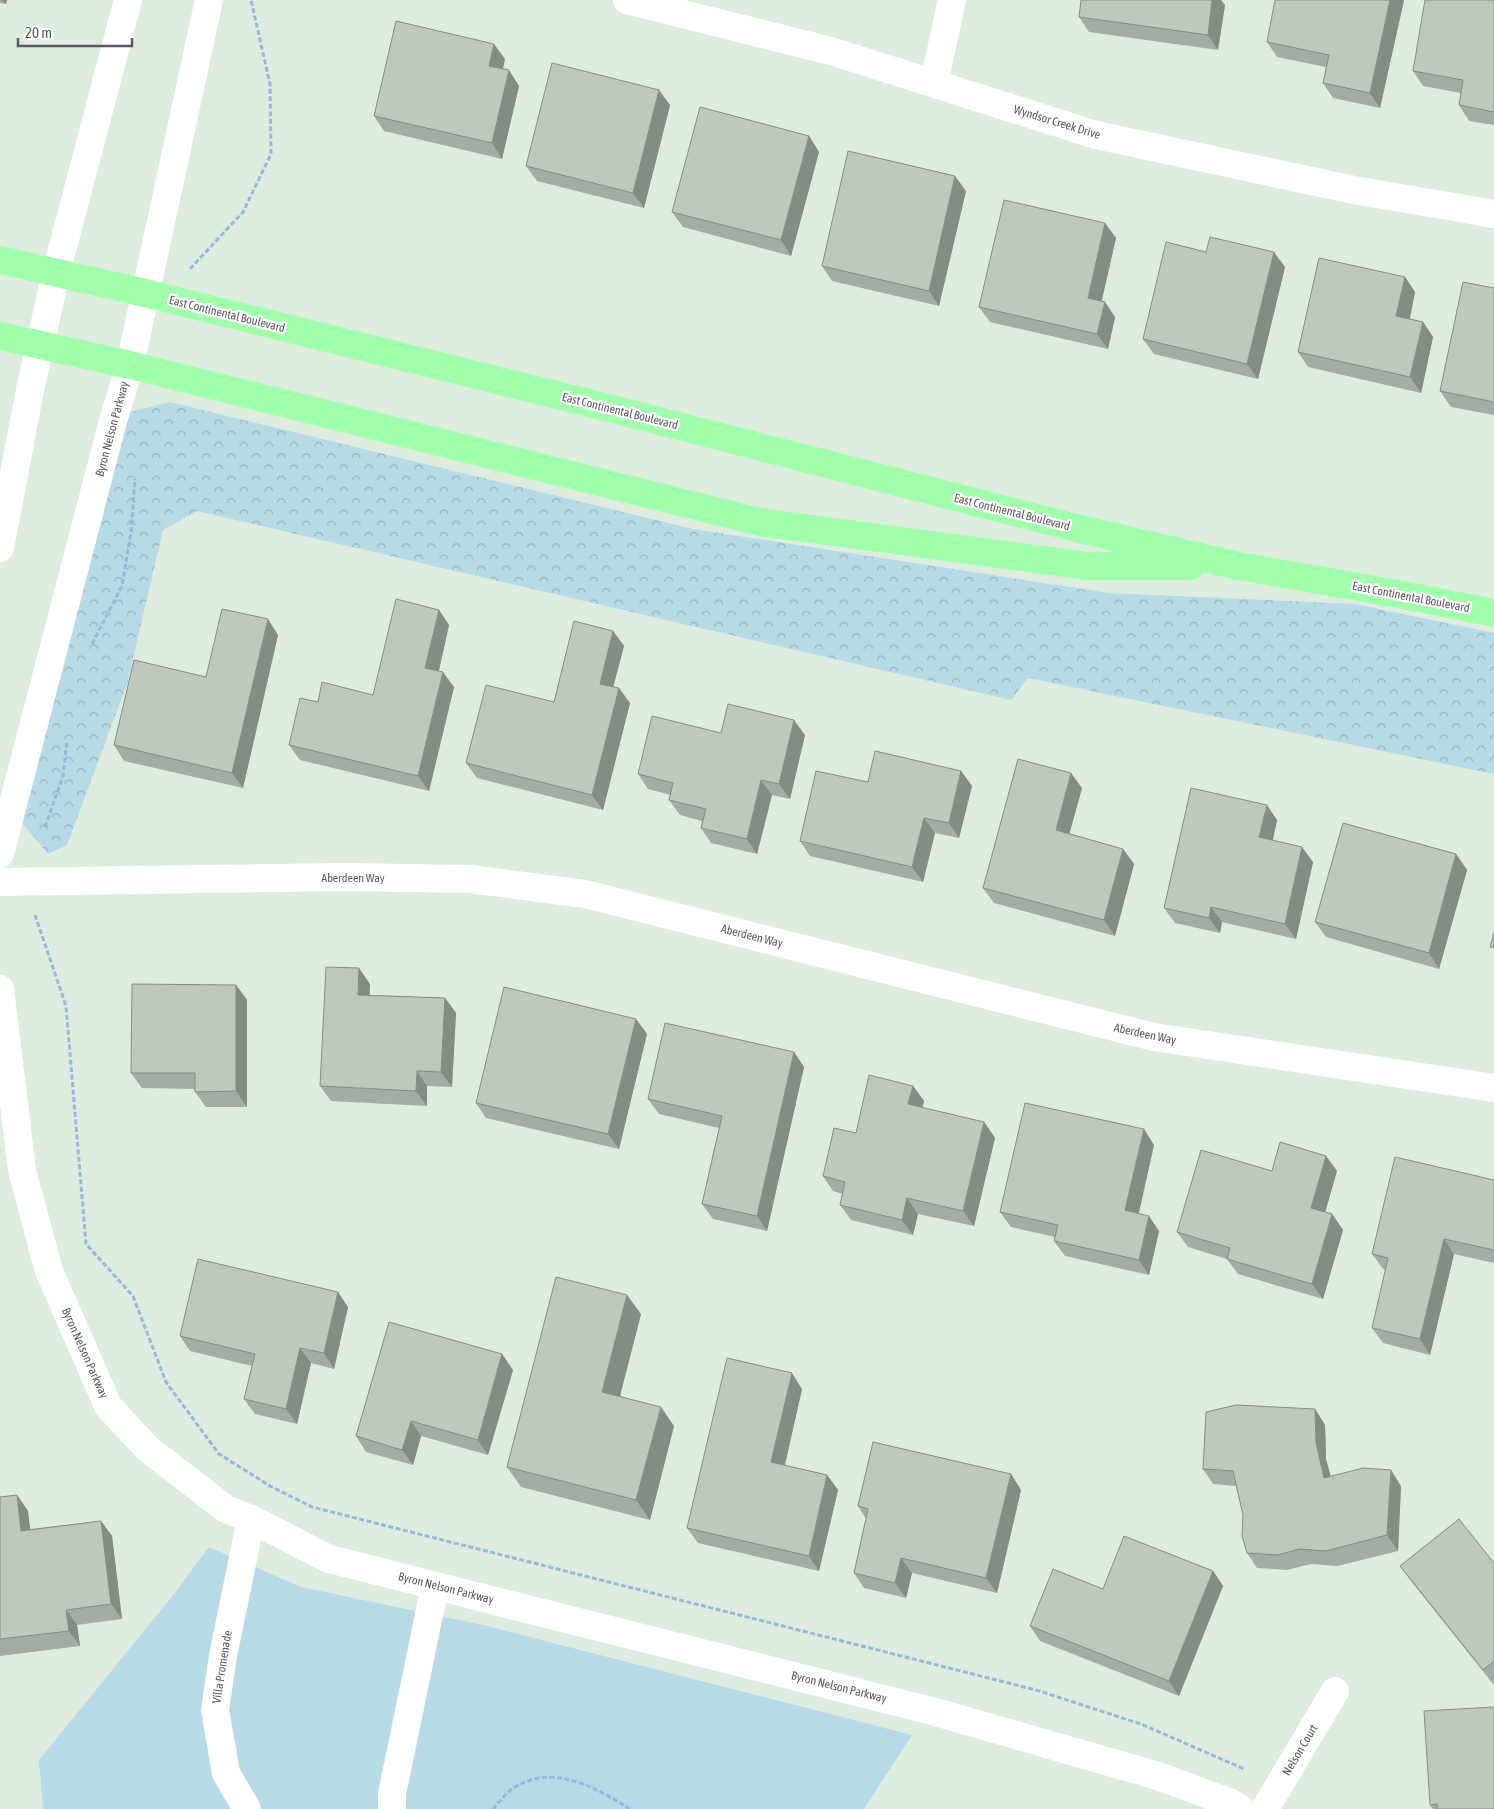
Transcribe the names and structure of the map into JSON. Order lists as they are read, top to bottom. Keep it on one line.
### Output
{"streets":{"main road":["East Continental Boulevard"],"street":["Wyndsor Creek Drive","Byron Nelson Parkway","Aberdeen Way","Villa Promenade","Nelson Court"]},"crossings":[["East Continental Boulevard","Byron Nelson Parkway"],["Byron Nelson Parkway","Villa Promenade"]],"scale_bar":"20 m"}
